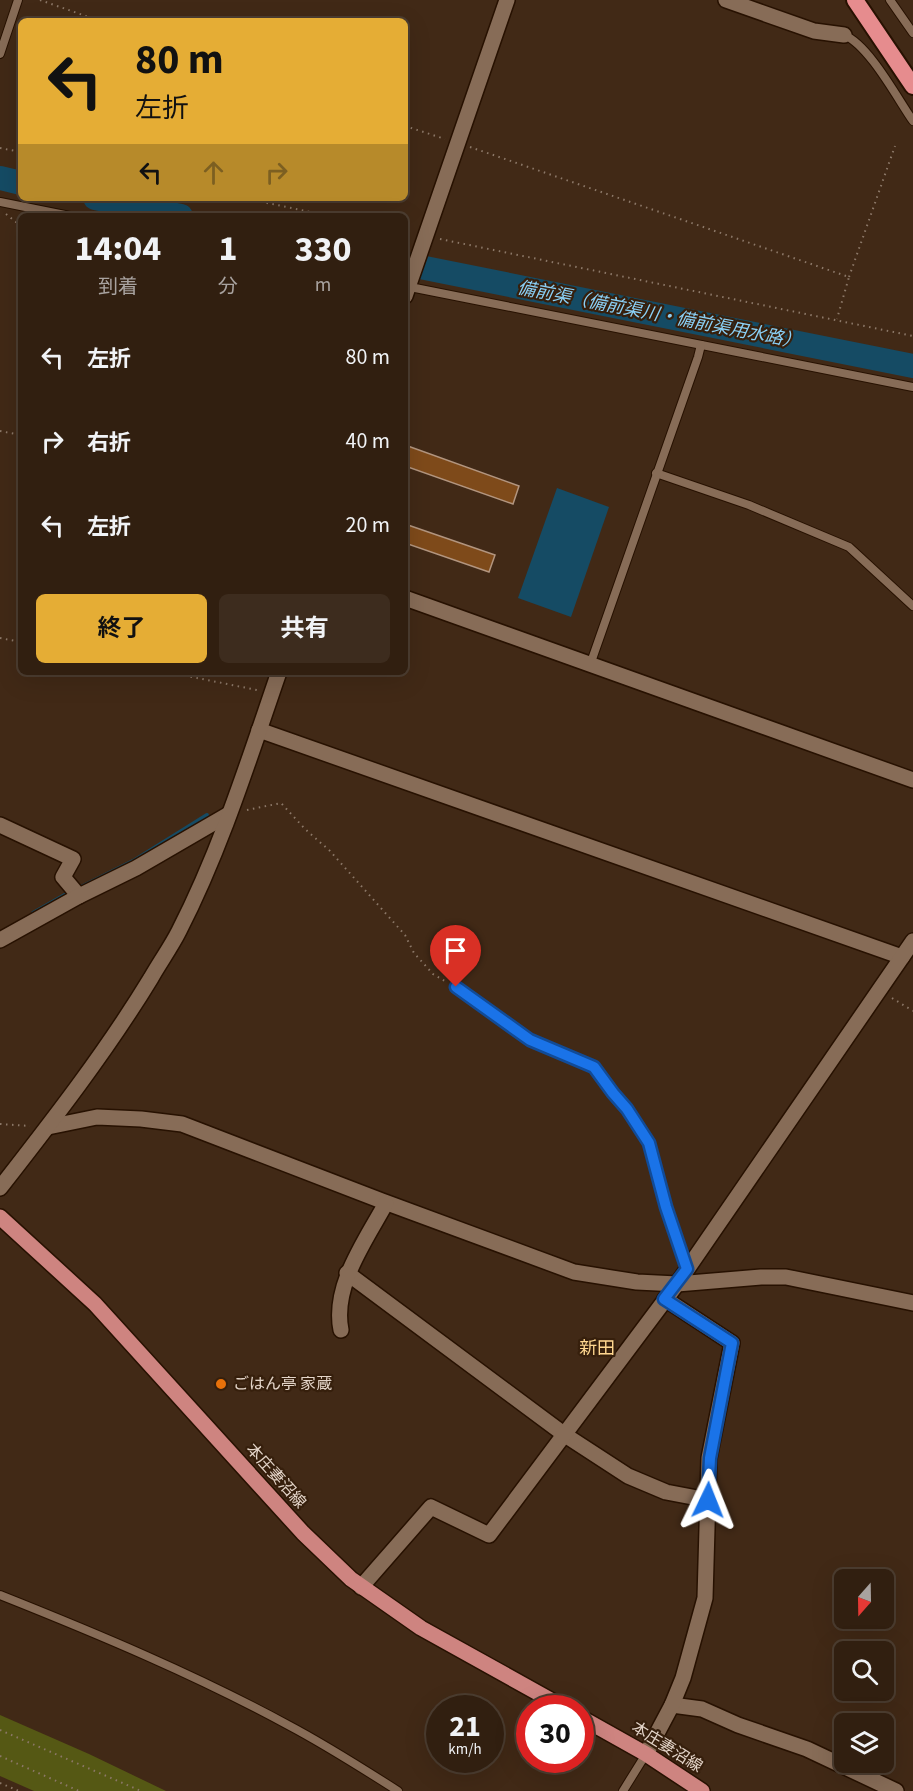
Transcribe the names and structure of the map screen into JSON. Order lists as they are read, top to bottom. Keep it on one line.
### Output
{"streets":{"main road":["本庄妻沼線"]},"districts":["新田"],"water":["備前渠（備前渠川・備前渠用水路）"],"places":["ごはん亭 家蔵"],"north":"bottom","page":{"turn":["80 m","左折"],"eta":["14:04","到着","1","分","330","m"],"list":[{"name":"左折","value":"80 m"},{"name":"右折","value":"40 m"},{"name":"左折","value":"20 m"}],"buttons":["終了","共有"],"speed":"21 km/h","limit":"30"}}
